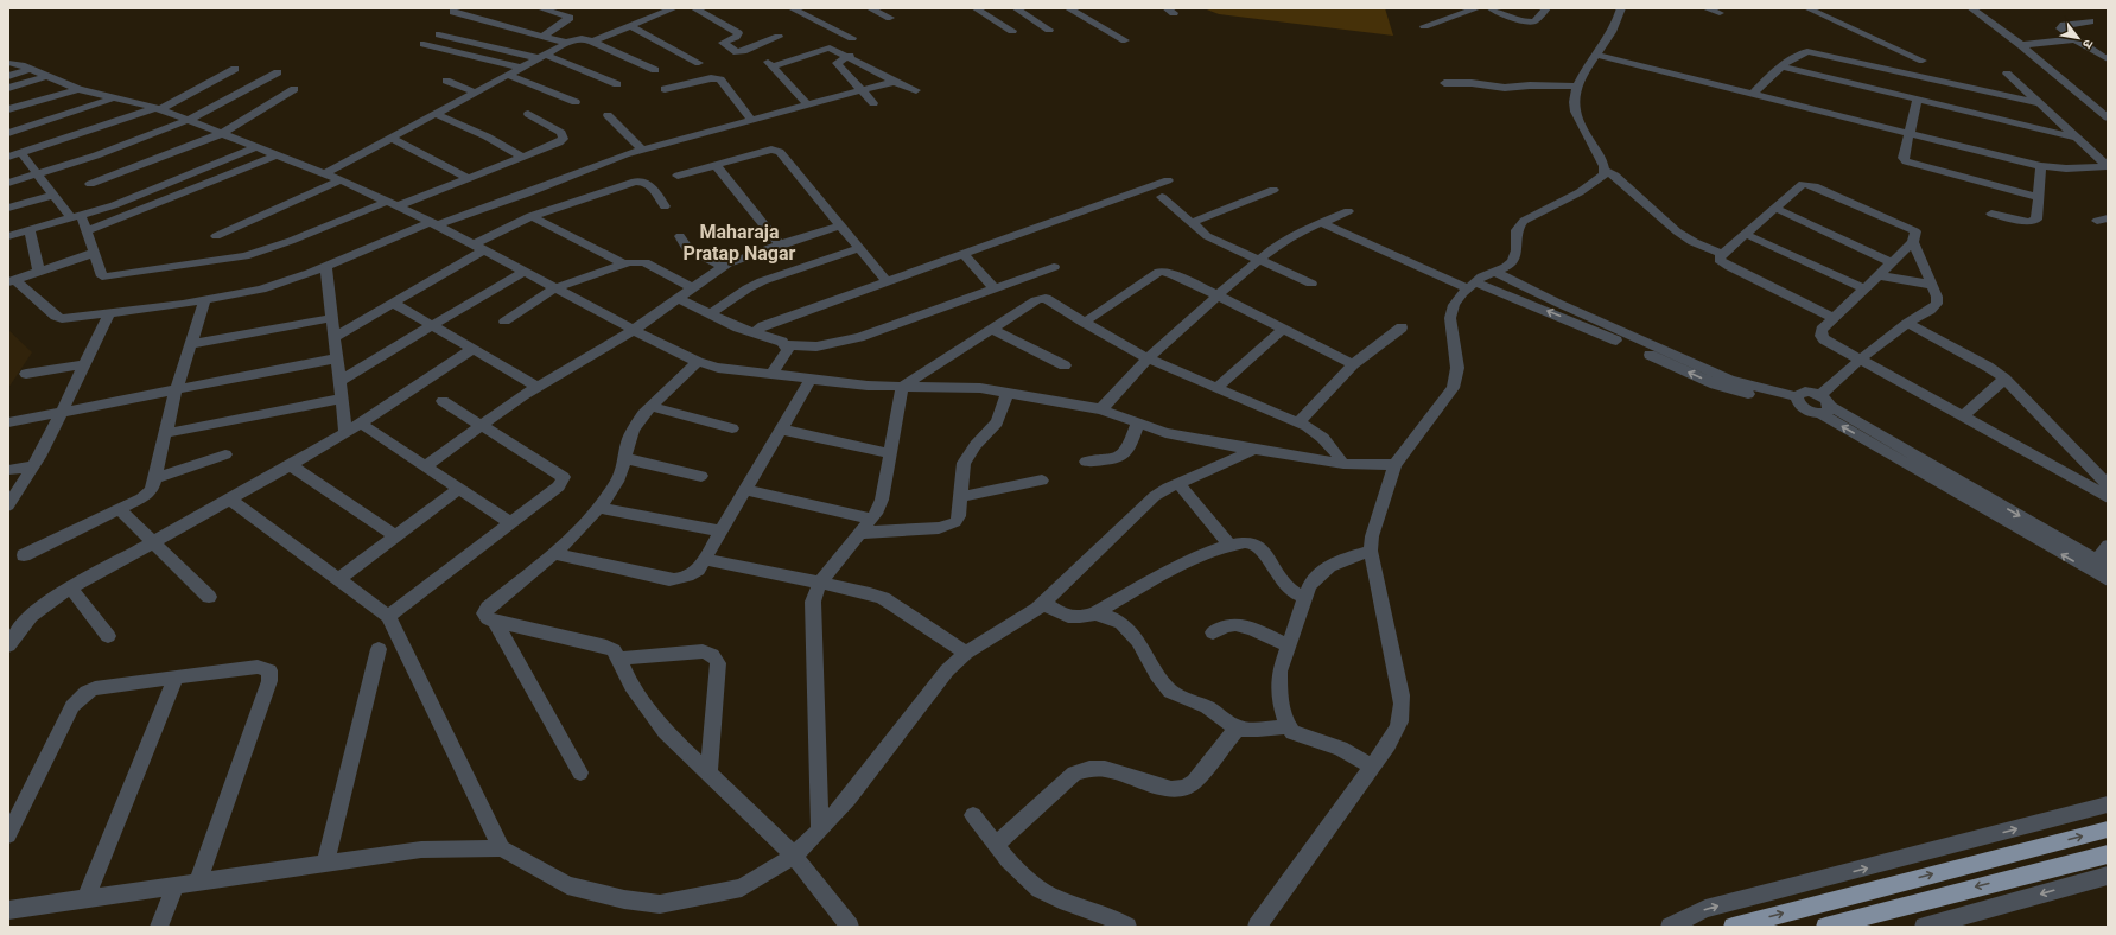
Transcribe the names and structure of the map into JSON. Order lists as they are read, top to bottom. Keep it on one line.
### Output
{"districts":["Maharaja Pratap Nagar"],"north":"bottom right"}
